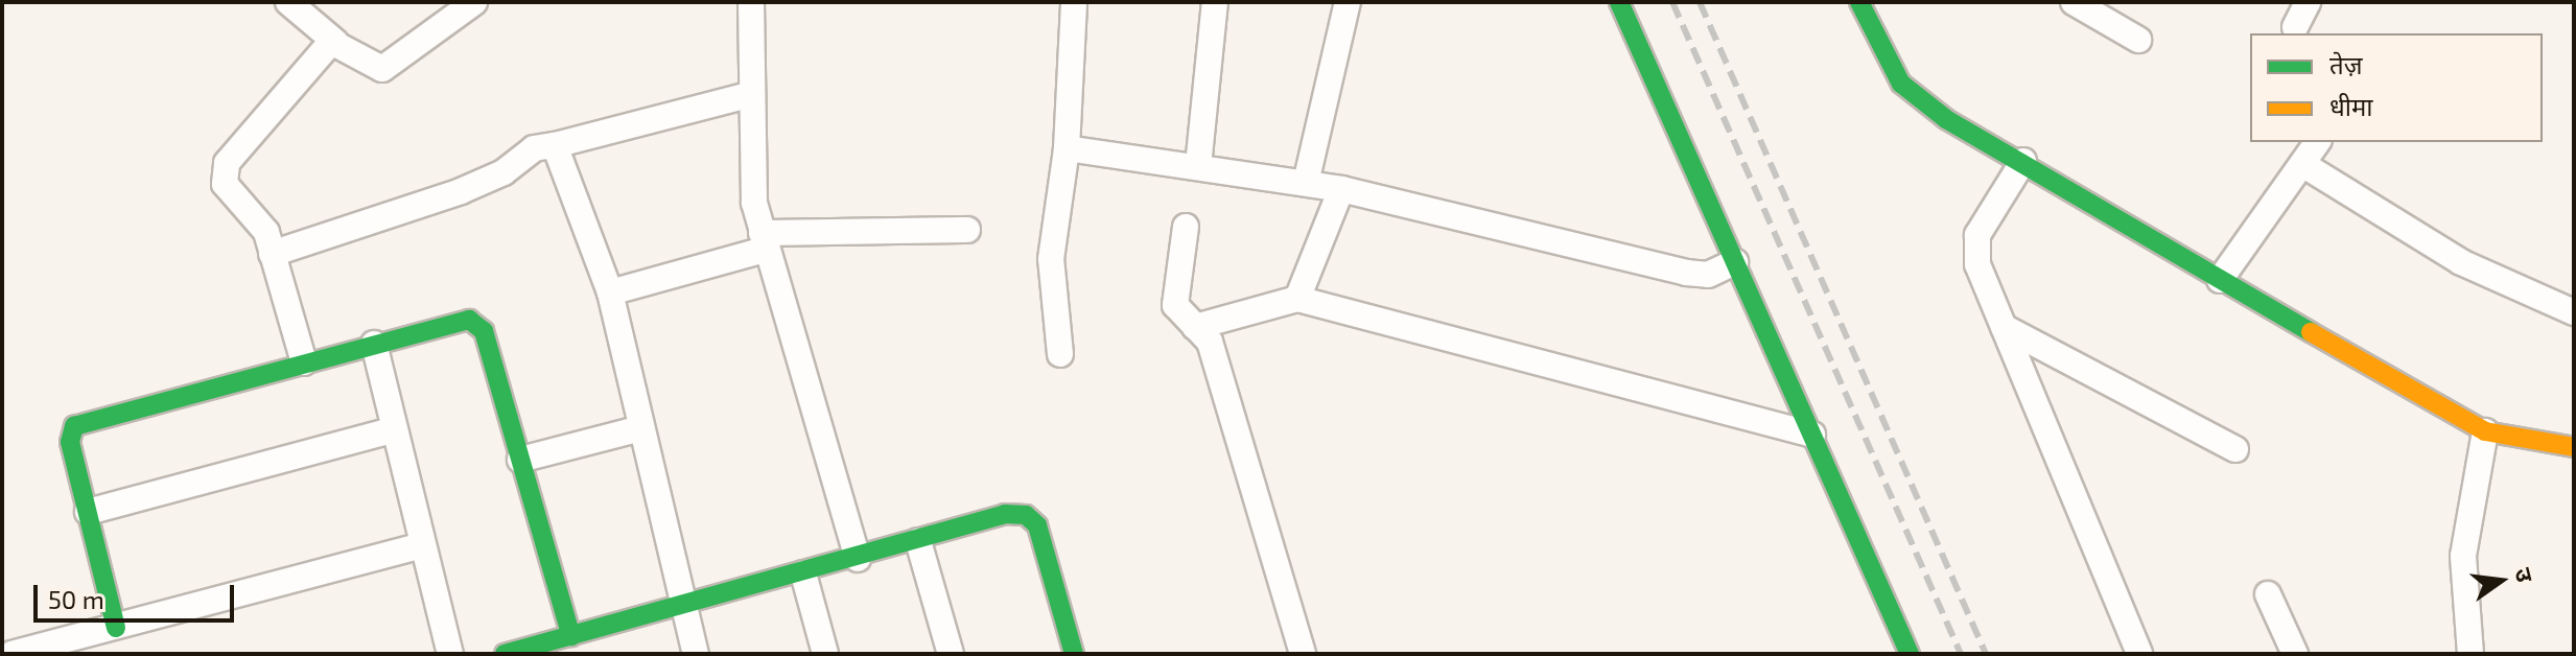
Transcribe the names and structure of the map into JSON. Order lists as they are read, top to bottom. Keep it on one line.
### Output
{"legend":["तेज़","धीमा"],"scale_bar":"50 m","north":"right"}
